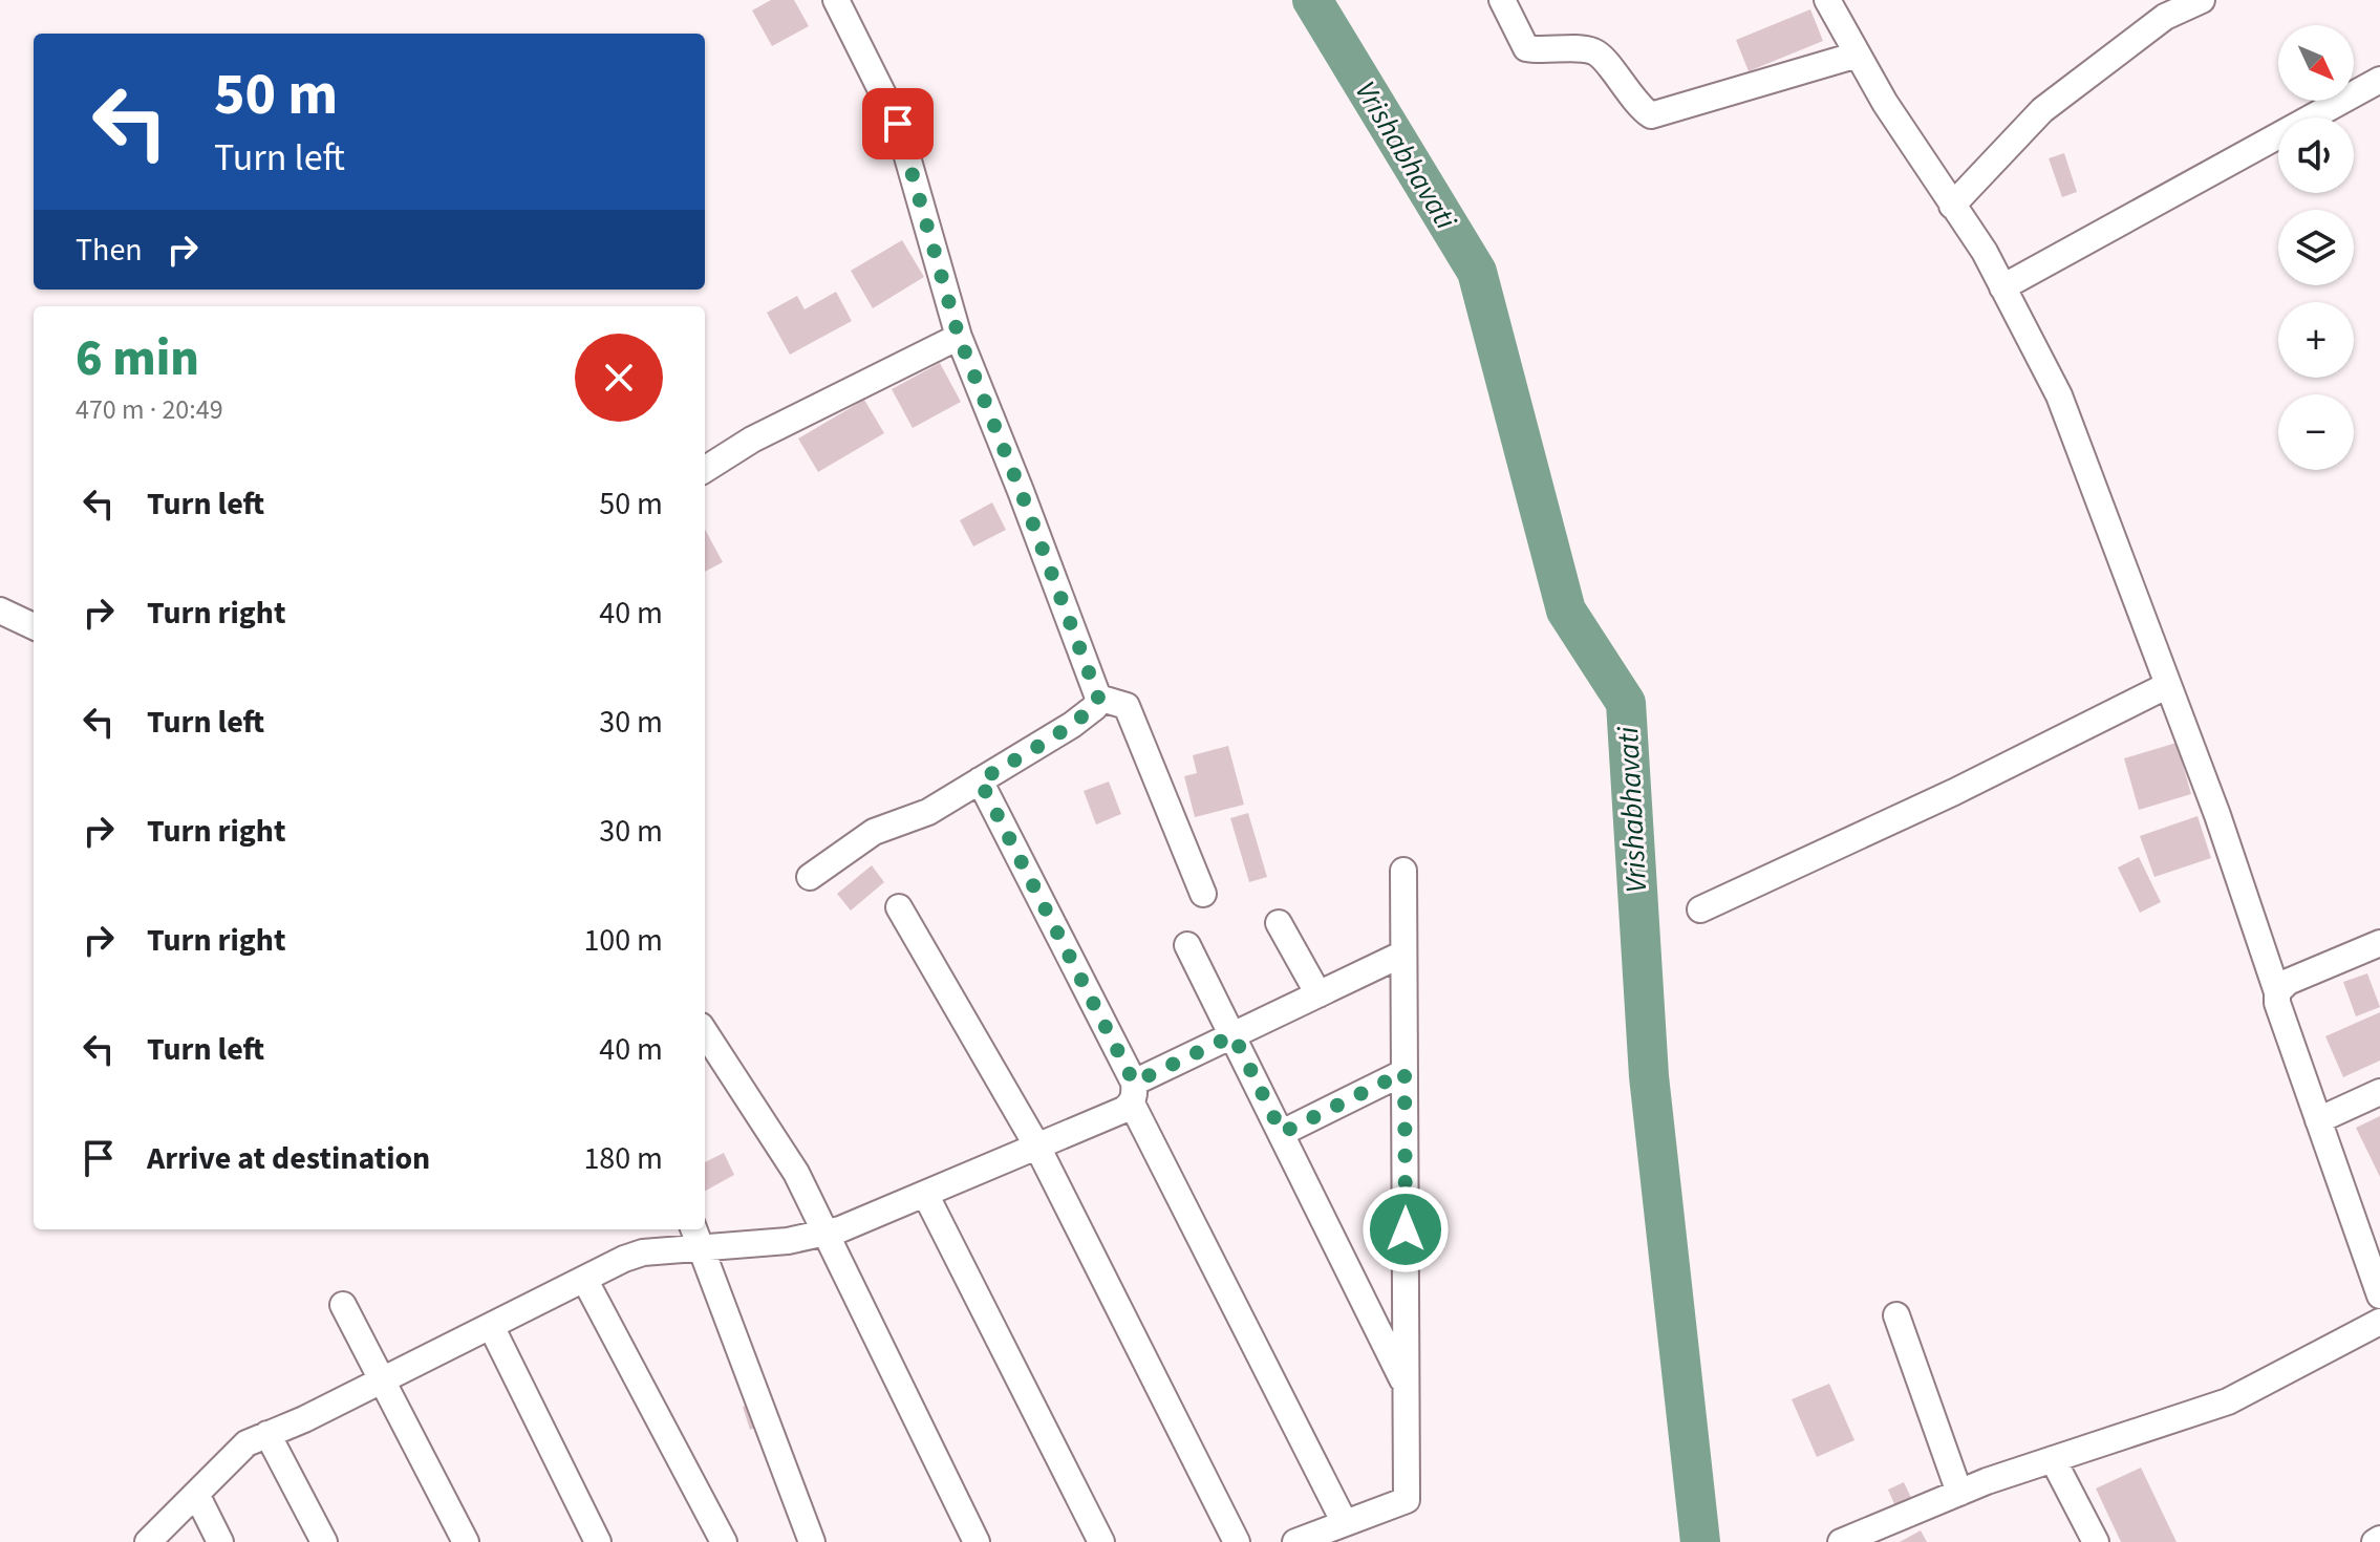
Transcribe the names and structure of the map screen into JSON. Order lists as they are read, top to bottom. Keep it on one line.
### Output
{"water":["Vrishabhavati"],"north":"bottom right","page":{"map_buttons":["+","−"],"turn":["50 m","Turn left"],"then":"Then","heading":["6 min","470 m · 20:49"],"list":[{"name":"Turn left","value":"50 m"},{"name":"Turn right","value":"40 m"},{"name":"Turn left","value":"30 m"},{"name":"Turn right","value":"30 m"},{"name":"Turn right","value":"100 m"},{"name":"Turn left","value":"40 m"},{"name":"Arrive at destination","value":"180 m"}]}}
